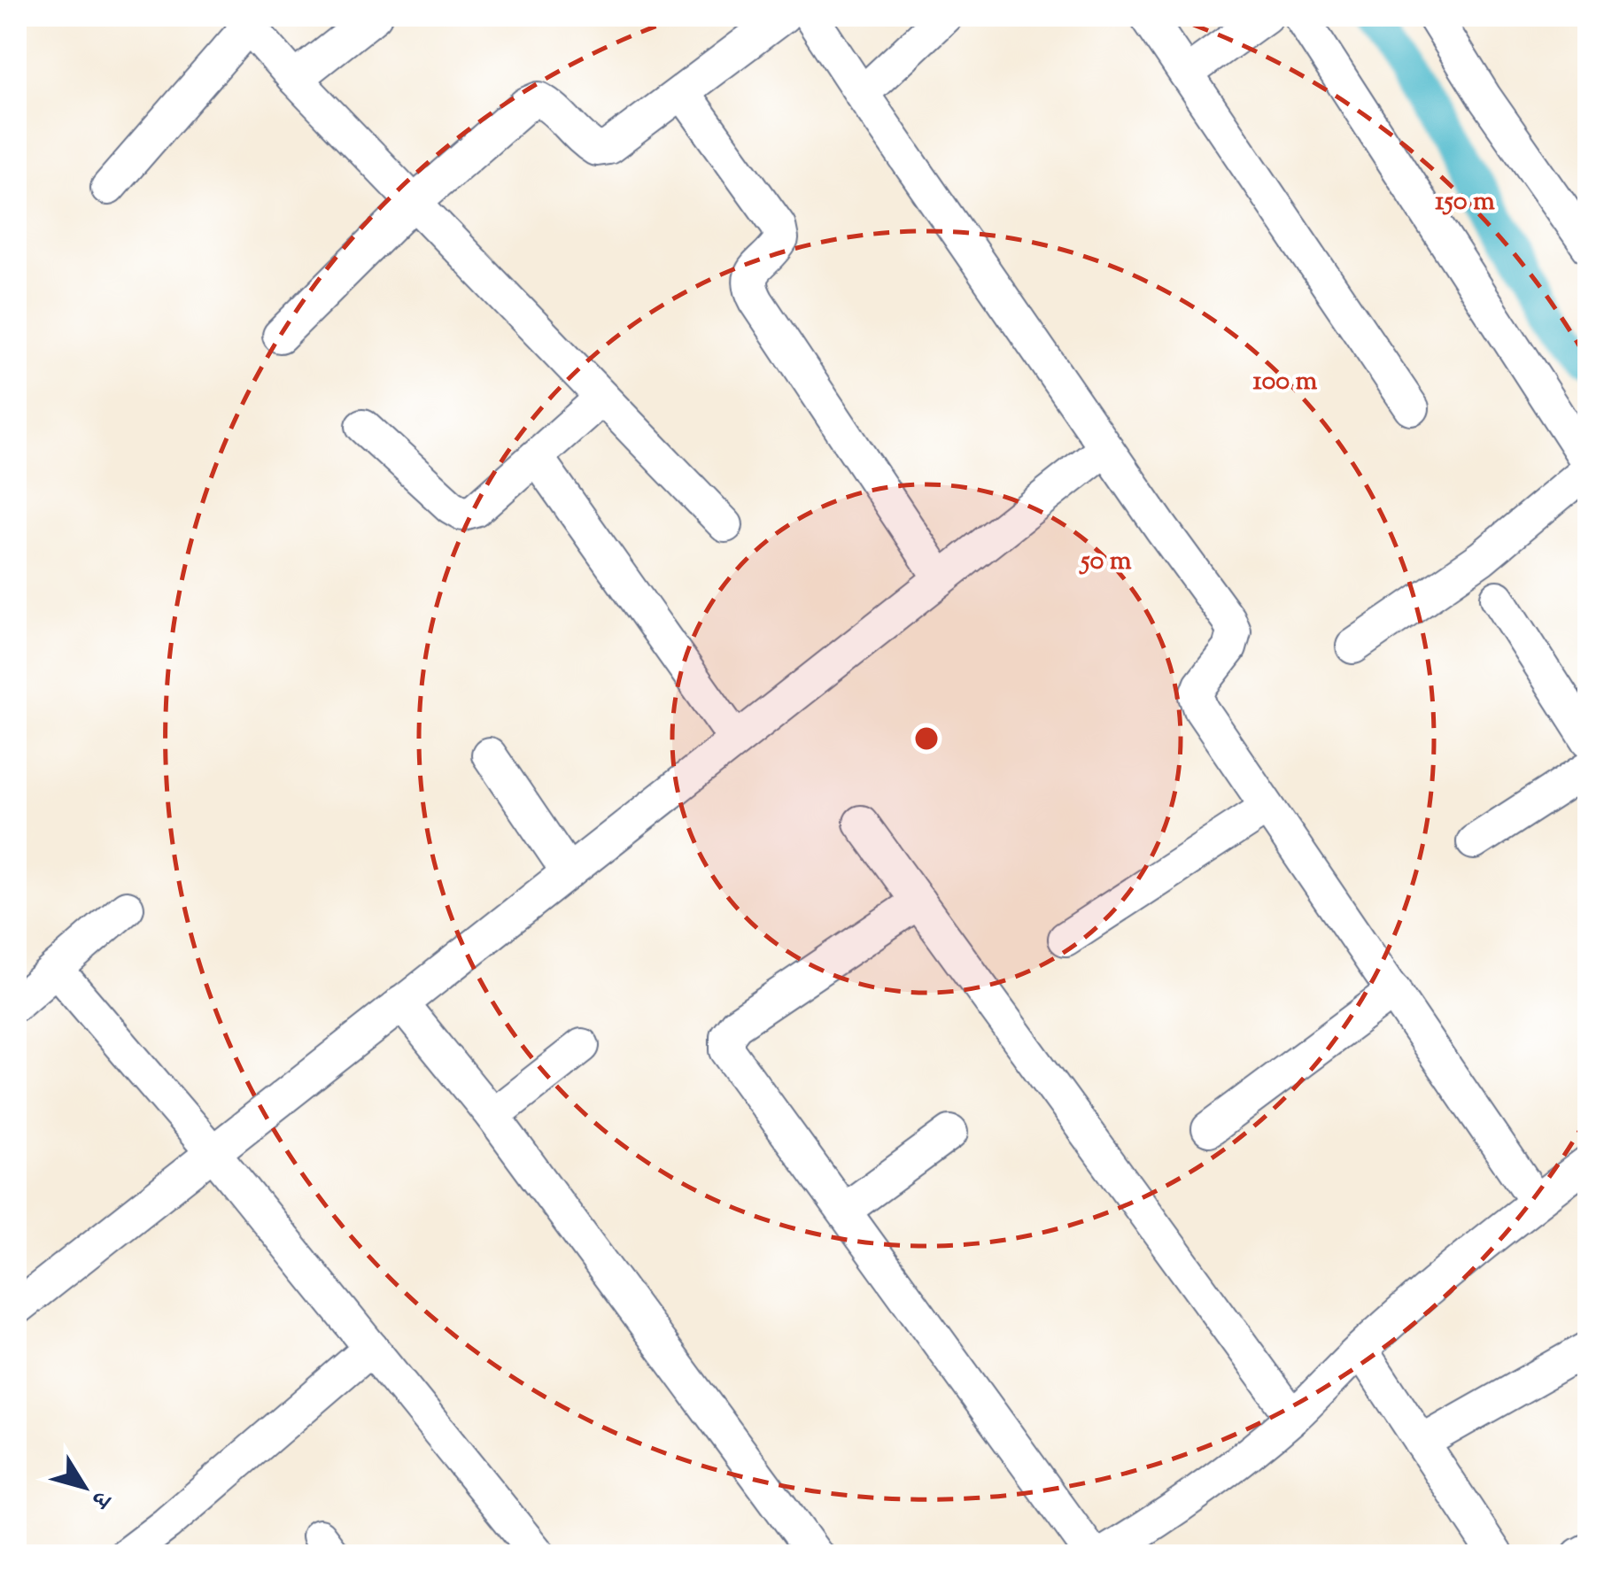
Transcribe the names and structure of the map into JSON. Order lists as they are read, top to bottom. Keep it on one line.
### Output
{"north":"bottom right","rings":["150 m","100 m","50 m"]}
